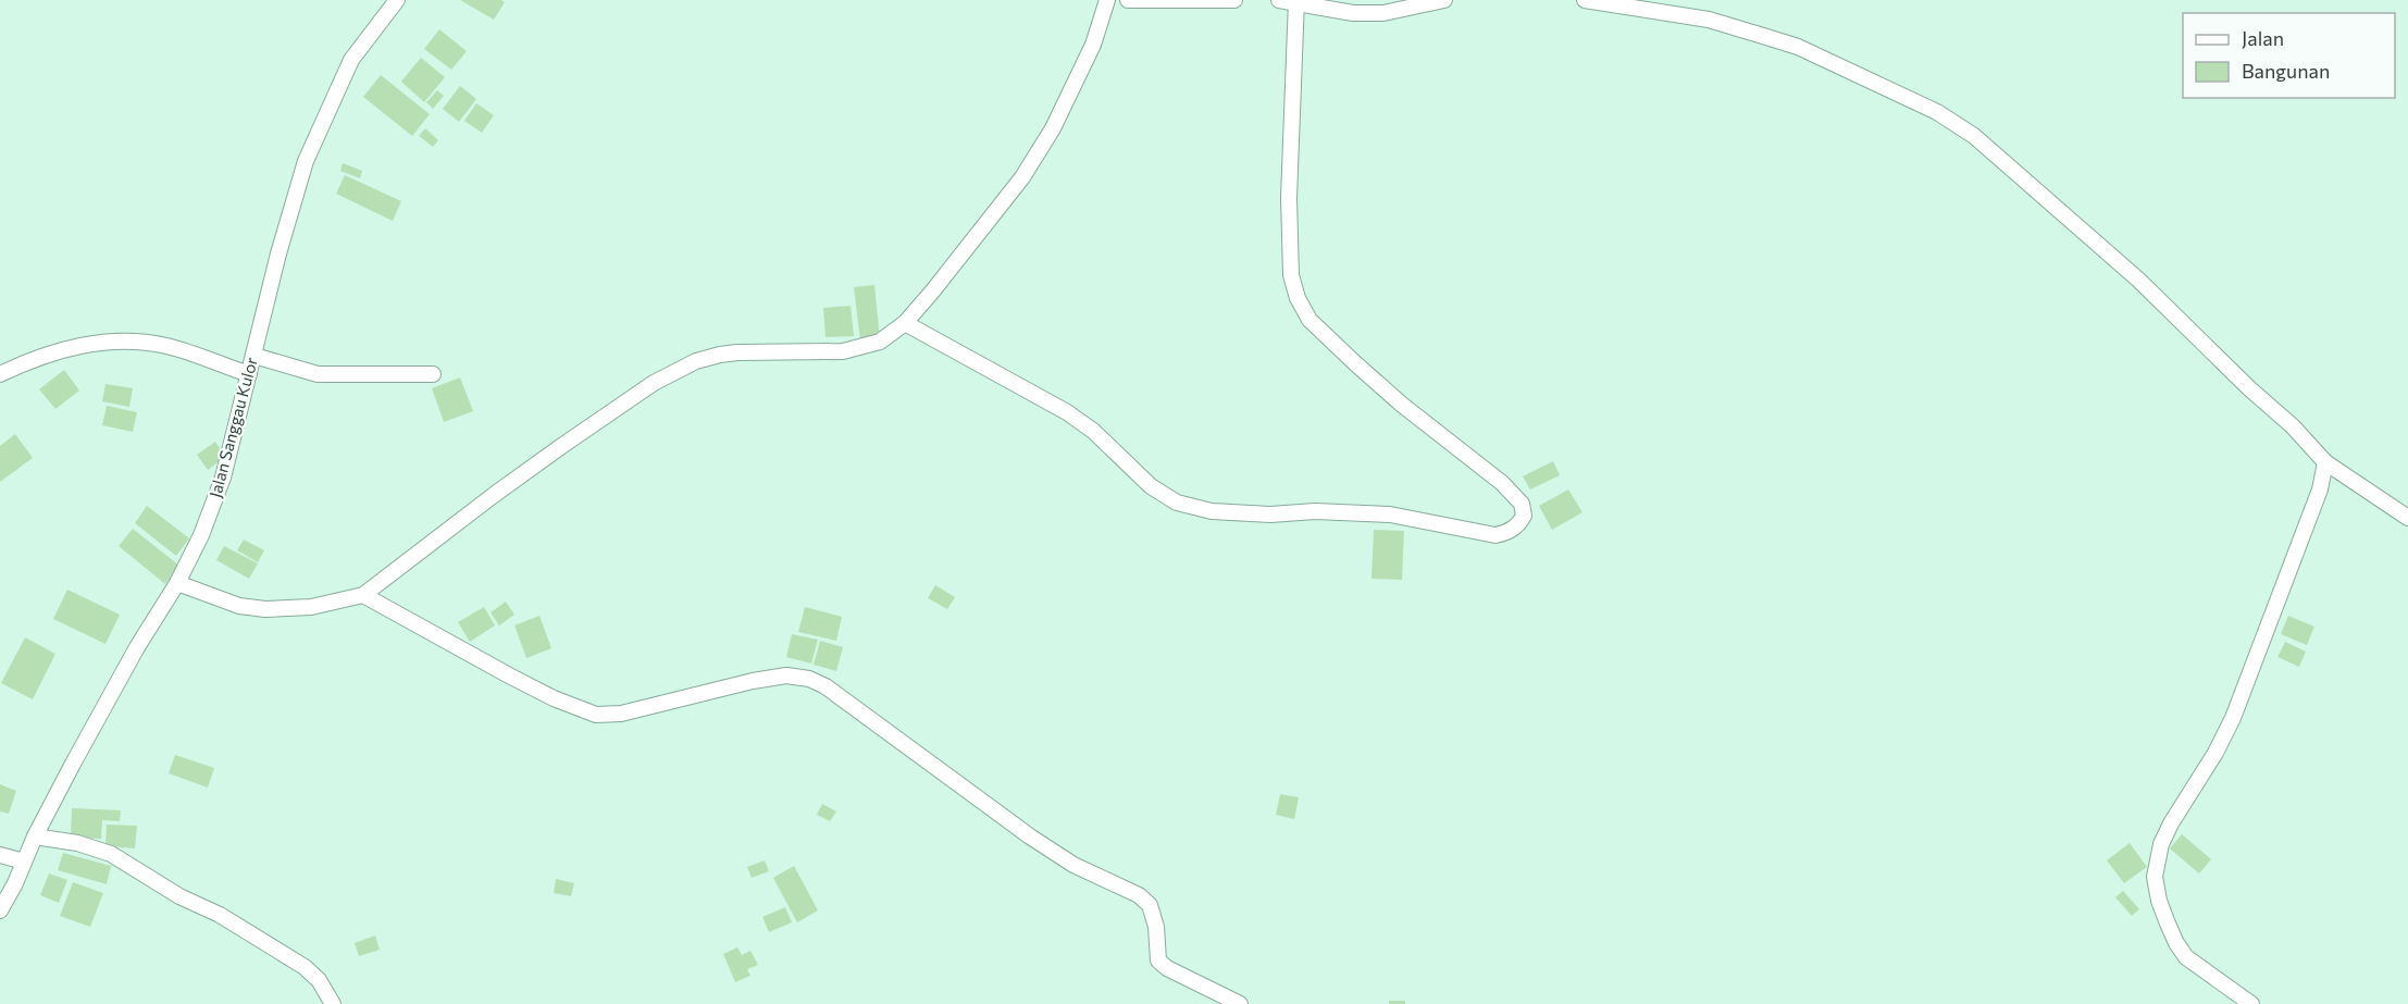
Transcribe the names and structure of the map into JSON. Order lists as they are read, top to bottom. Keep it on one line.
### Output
{"streets":{"street":["Jalan Sanggau Kulor"]},"legend":["Jalan","Bangunan"]}
